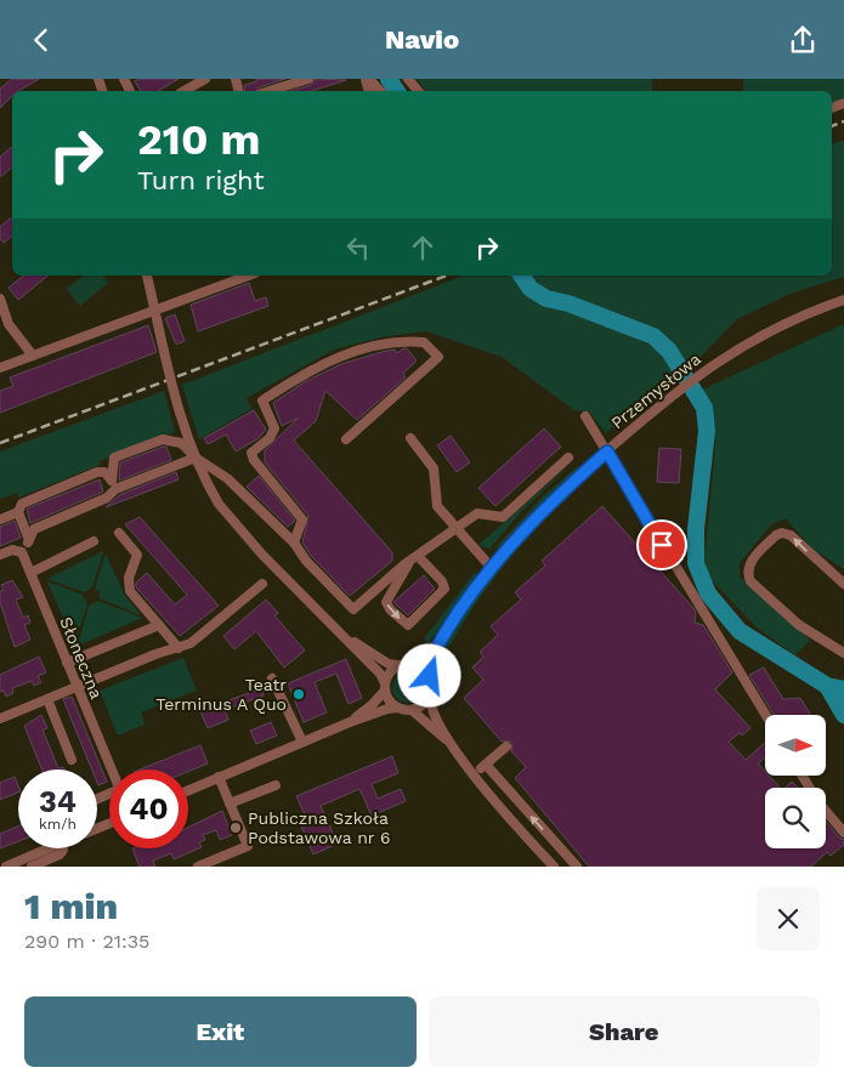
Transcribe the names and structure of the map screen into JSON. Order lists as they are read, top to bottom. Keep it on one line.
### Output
{"streets":{"street":["Przemysłowa","Słoneczna"]},"places":["Teatr Terminus A Quo","Publiczna Szkoła Podstawowa nr 6"],"north":"right","page":{"header":"Navio","turn":["210 m","Turn right"],"speed":"34 km/h","limit":"40","heading":["1 min","290 m · 21:35"],"buttons":["Exit","Share"]}}
